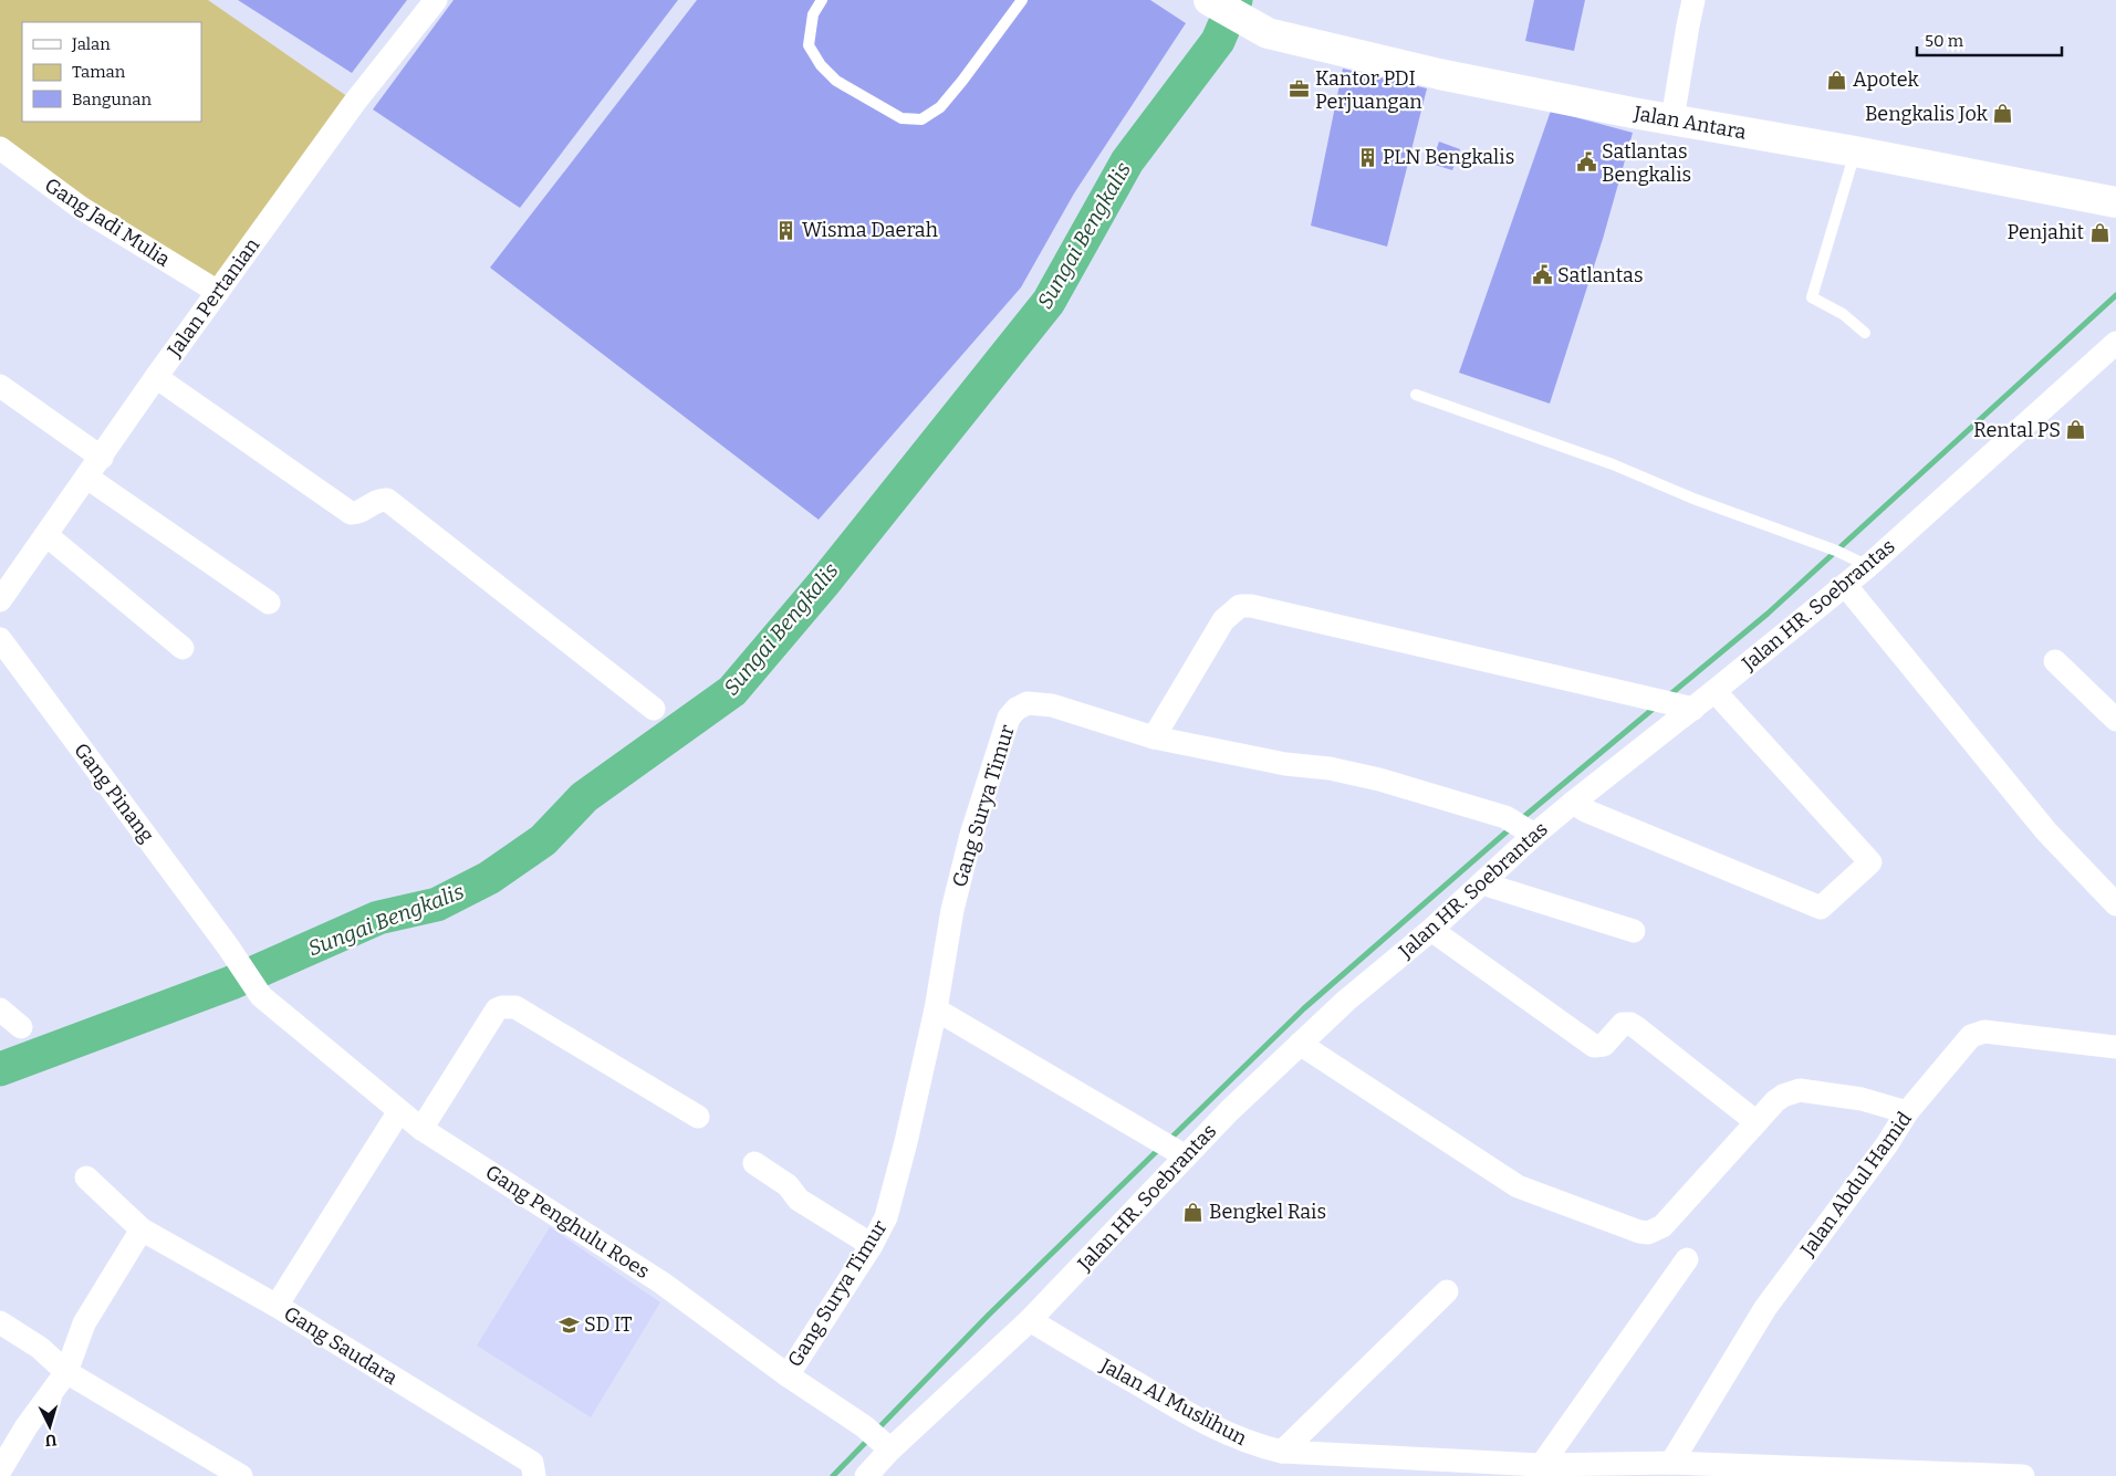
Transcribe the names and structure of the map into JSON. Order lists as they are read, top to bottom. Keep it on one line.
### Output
{"streets":{"street":["Jalan Antara","Gang Jadi Mulia","Jalan Pertanian","Jalan HR. Soebrantas","Gang Pinang","Gang Surya Timur","Jalan Abdul Hamid","Gang Penghulu Roes","Gang Saudara","Jalan Al Muslihun"]},"crossings":[["Gang Jadi Mulia","Jalan Pertanian"],["Jalan HR. Soebrantas","Gang Surya Timur"],["Jalan HR. Soebrantas","Gang Penghulu Roes"],["Jalan HR. Soebrantas","Jalan Al Muslihun"],["Gang Pinang","Gang Penghulu Roes"],["Gang Surya Timur","Gang Penghulu Roes"],["Jalan Abdul Hamid","Jalan Al Muslihun"],["Gang Penghulu Roes","Gang Saudara"]],"water":["Sungai Bengkalis"],"places":{"shop":["Apotek","Bengkalis Jok","Penjahit","Rental PS","Bengkel Rais"],"office":["Kantor PDI Perjuangan"],"building":["PLN Bengkalis","Wisma Daerah"],"public building":["Satlantas Bengkalis","Satlantas"],"school or university":["SD IT"]},"legend":["Jalan","Taman","Bangunan"],"scale_bar":"50 m","north":"bottom"}
